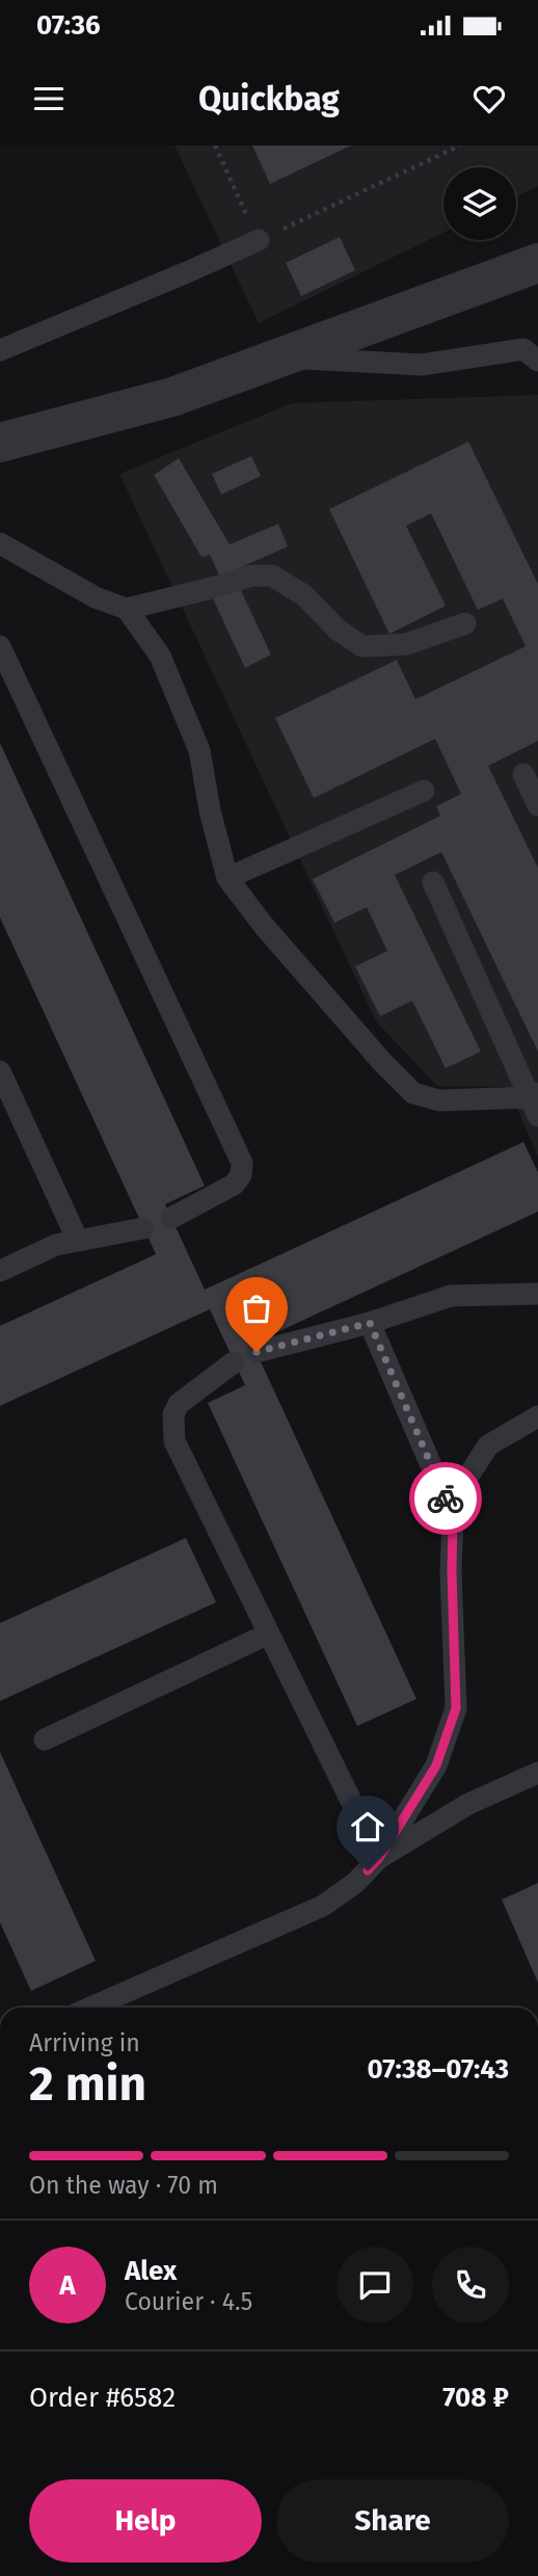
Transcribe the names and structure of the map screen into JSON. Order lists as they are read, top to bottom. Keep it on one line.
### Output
{"page":{"status":"07:36","header":"Quickbag","heading":["2 min","Arriving in","07:38–07:43"],"panel":["Alex","Courier · 4.5","Order #6582","708 ₽"],"bar":"On the way · 70 m","round":"A","buttons":["Help","Share"]}}
